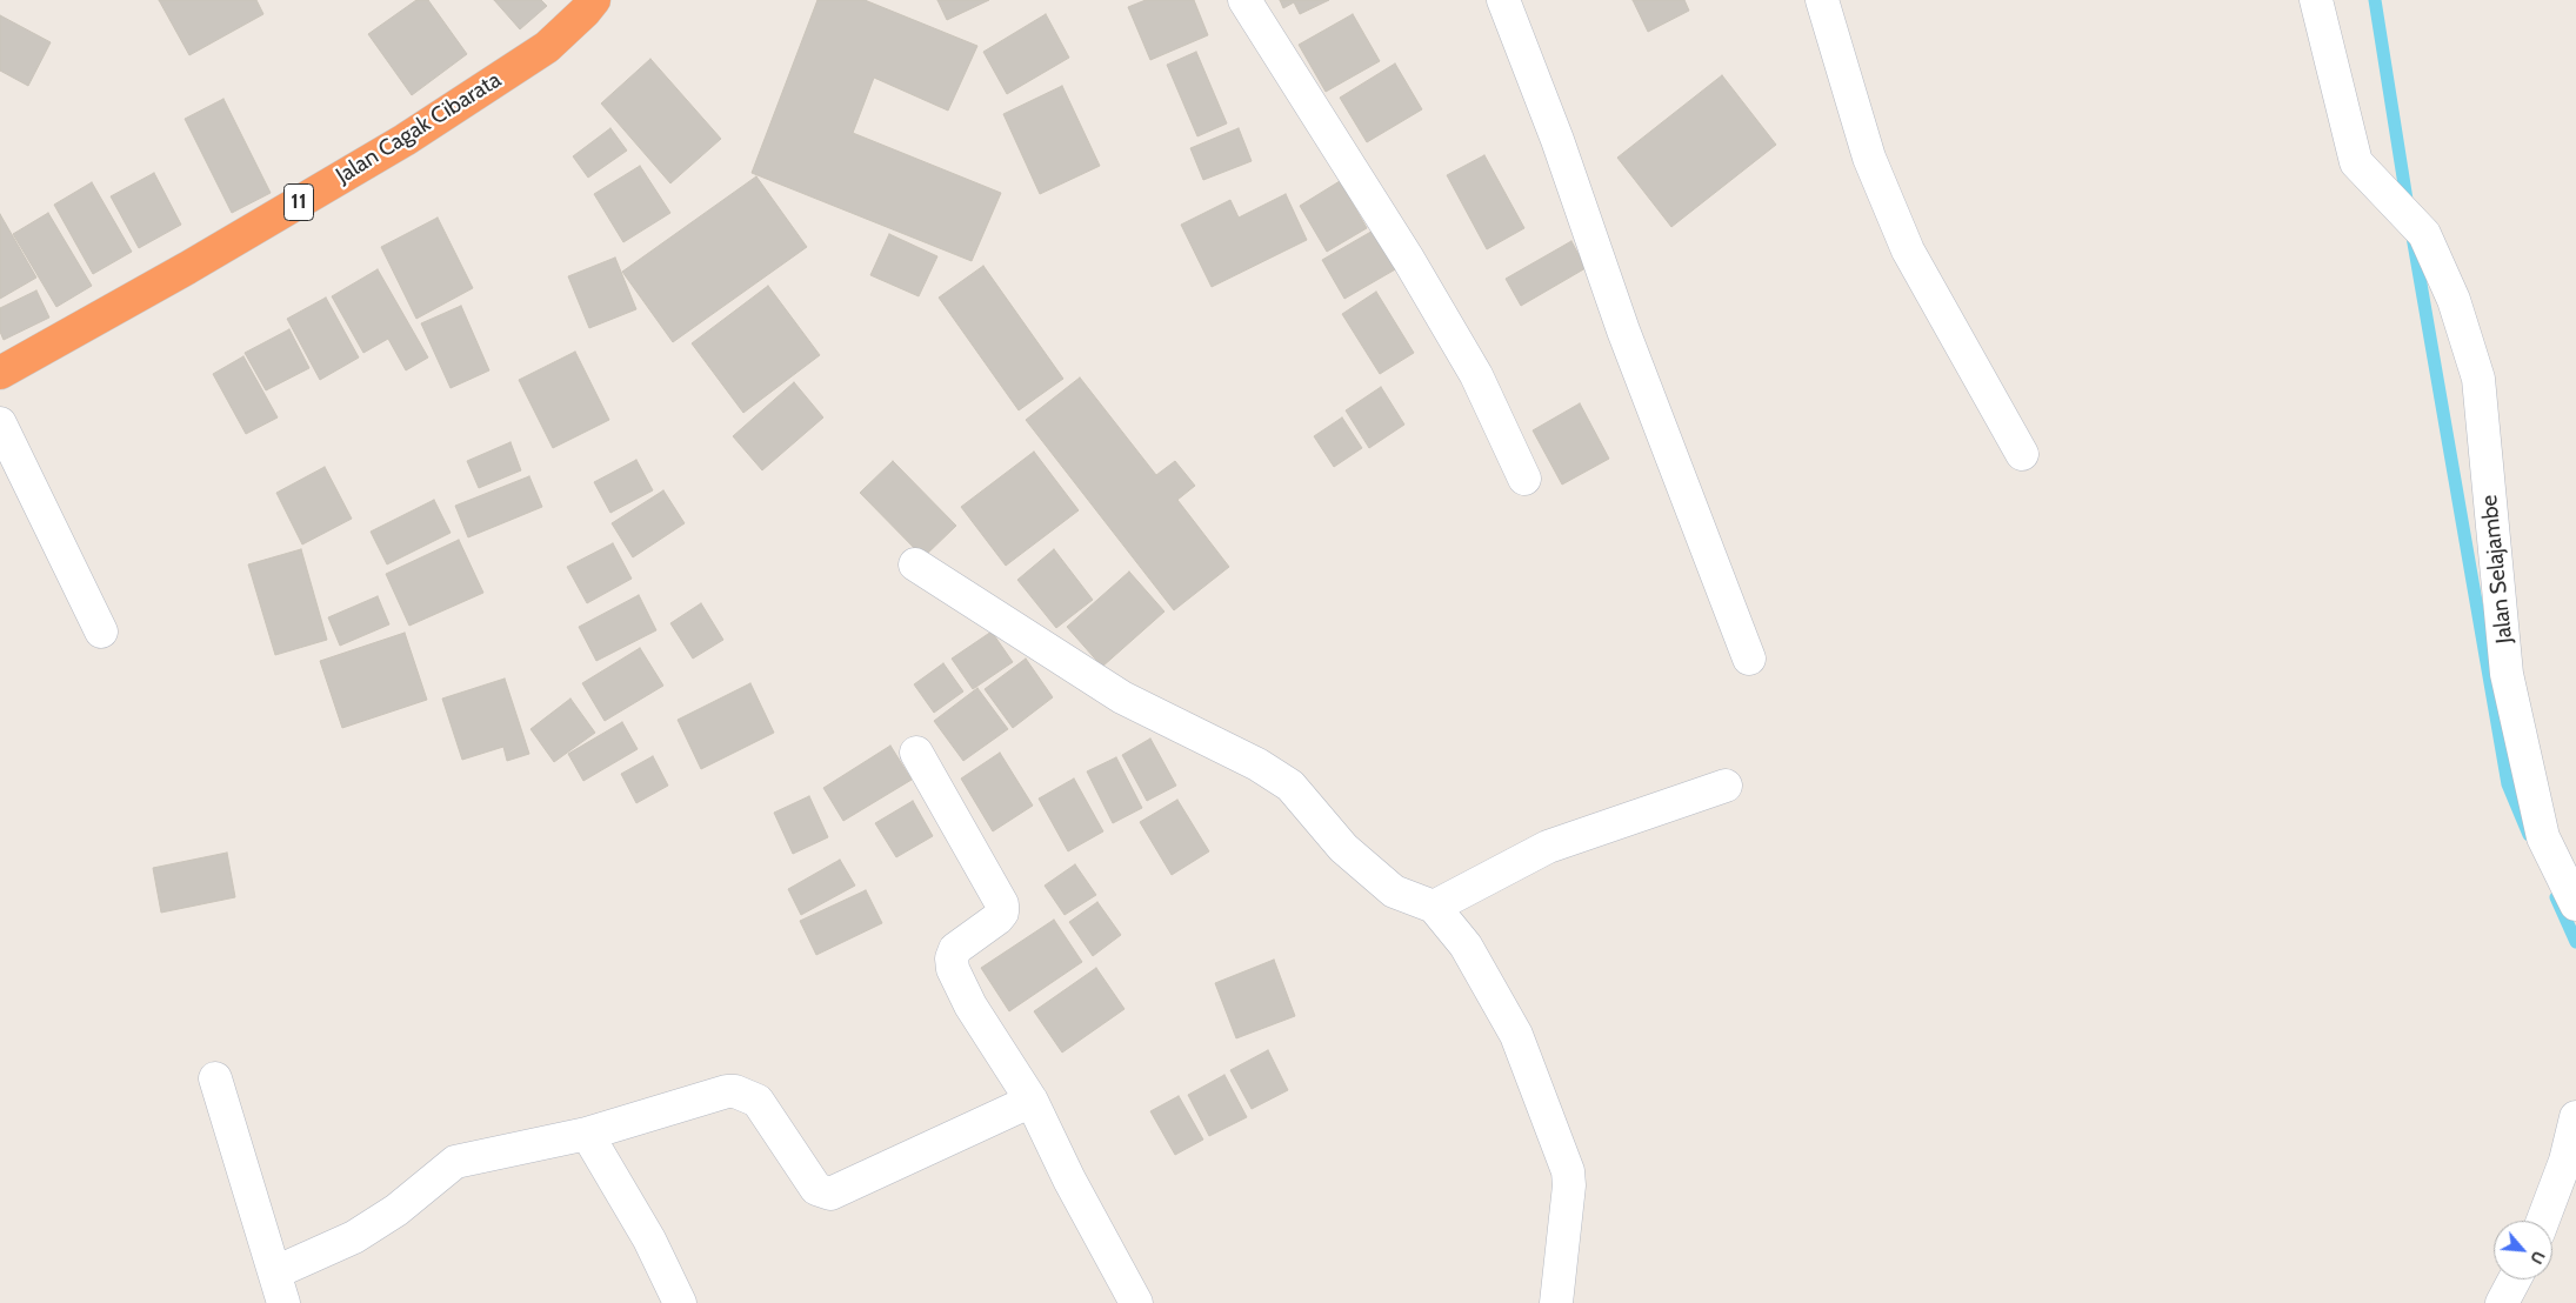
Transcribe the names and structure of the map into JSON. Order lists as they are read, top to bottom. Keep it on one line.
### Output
{"streets":{"highway":["Jalan Cagak Cibarata","11"],"street":["Jalan Selajambe"]},"north":"bottom right"}
